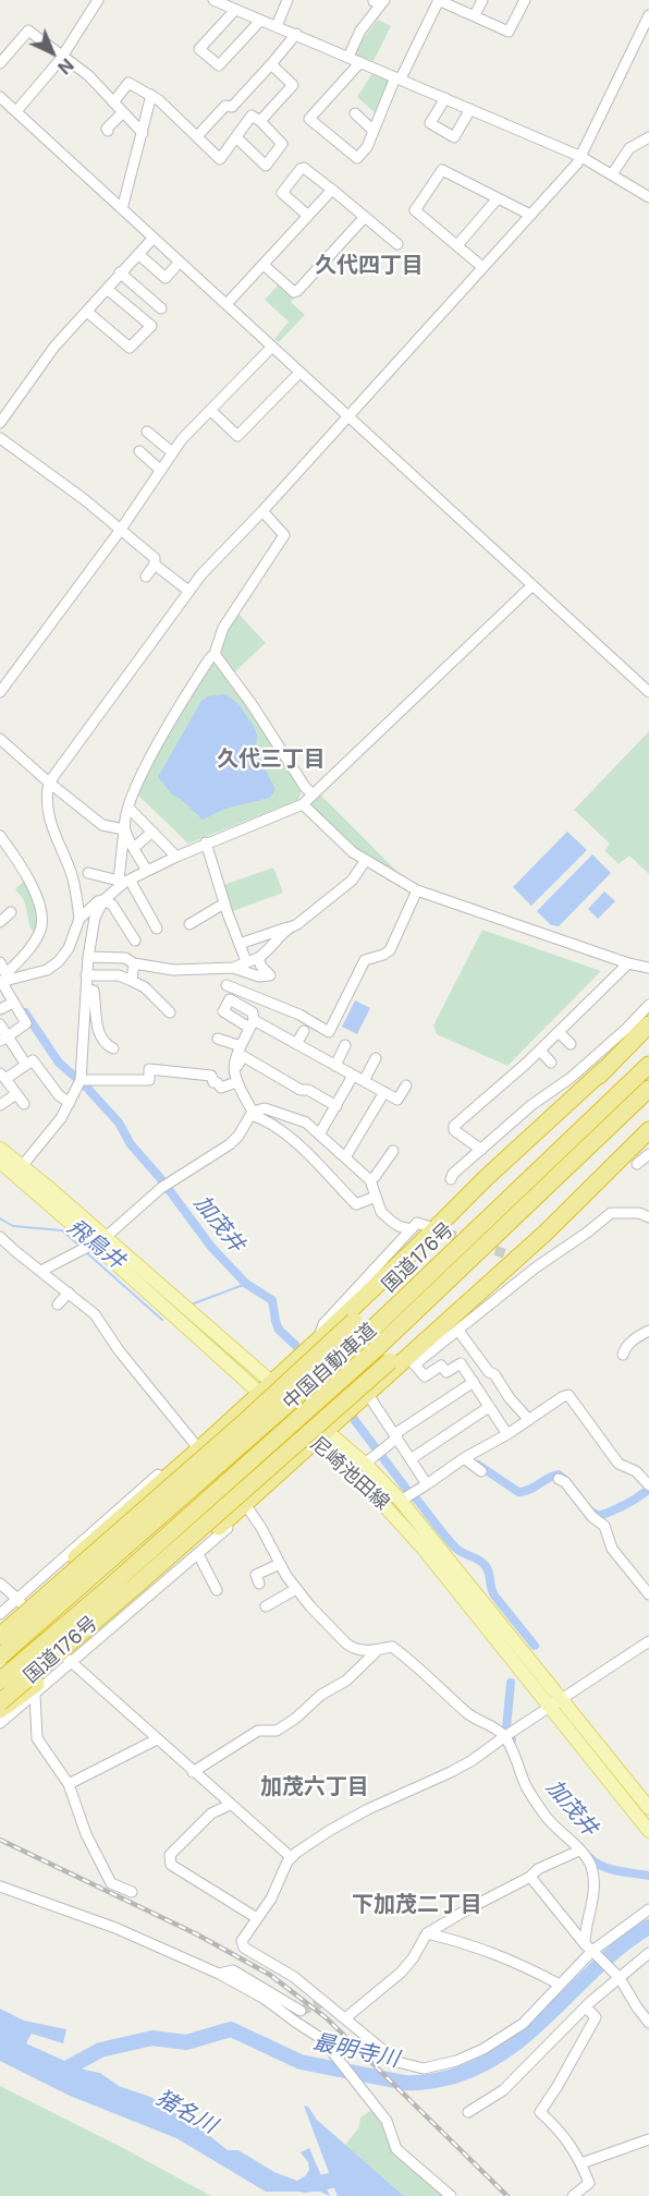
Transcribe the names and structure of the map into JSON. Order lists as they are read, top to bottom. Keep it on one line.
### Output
{"streets":{"highway":["国道176号","中国自動車道"],"main road":["尼崎池田線"]},"districts":["久代四丁目","久代三丁目","加茂六丁目","下加茂二丁目"],"water":["加茂井","飛鳥井","最明寺川","猪名川"],"north":"bottom right"}
